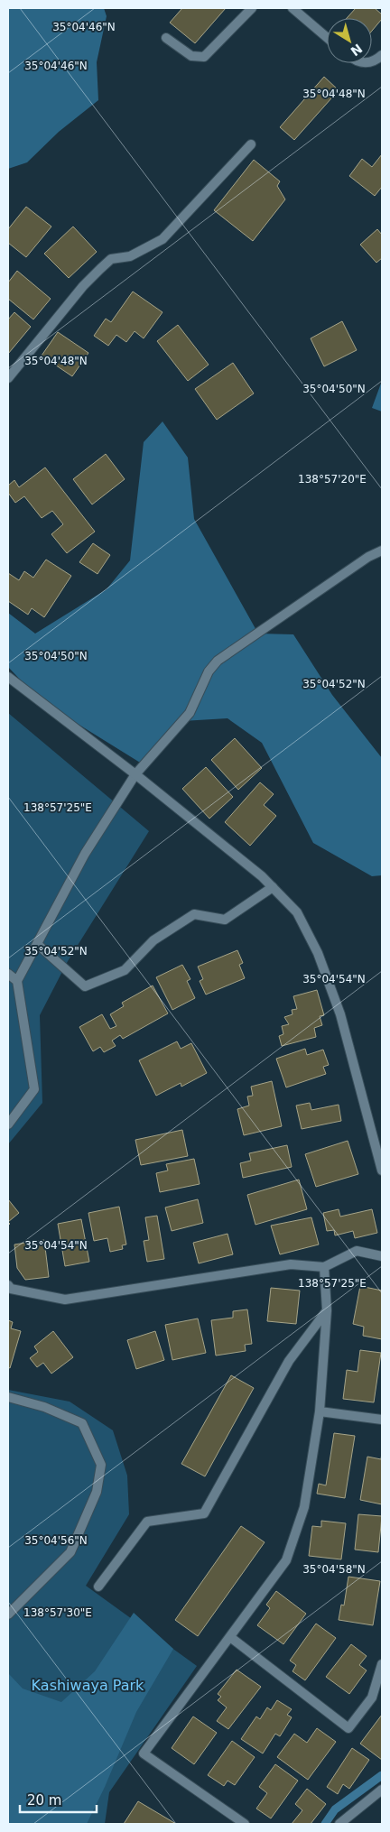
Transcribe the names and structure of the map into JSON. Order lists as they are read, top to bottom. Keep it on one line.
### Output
{"parks":["Kashiwaya Park"],"scale_bar":"20 m","north":"bottom right","coordinates":["35°04'46\"N","35°04'48\"N","35°04'50\"N","138°57'20\"E","35°04'52\"N","138°57'25\"E","35°04'54\"N","35°04'56\"N","35°04'58\"N","138°57'30\"E"]}
